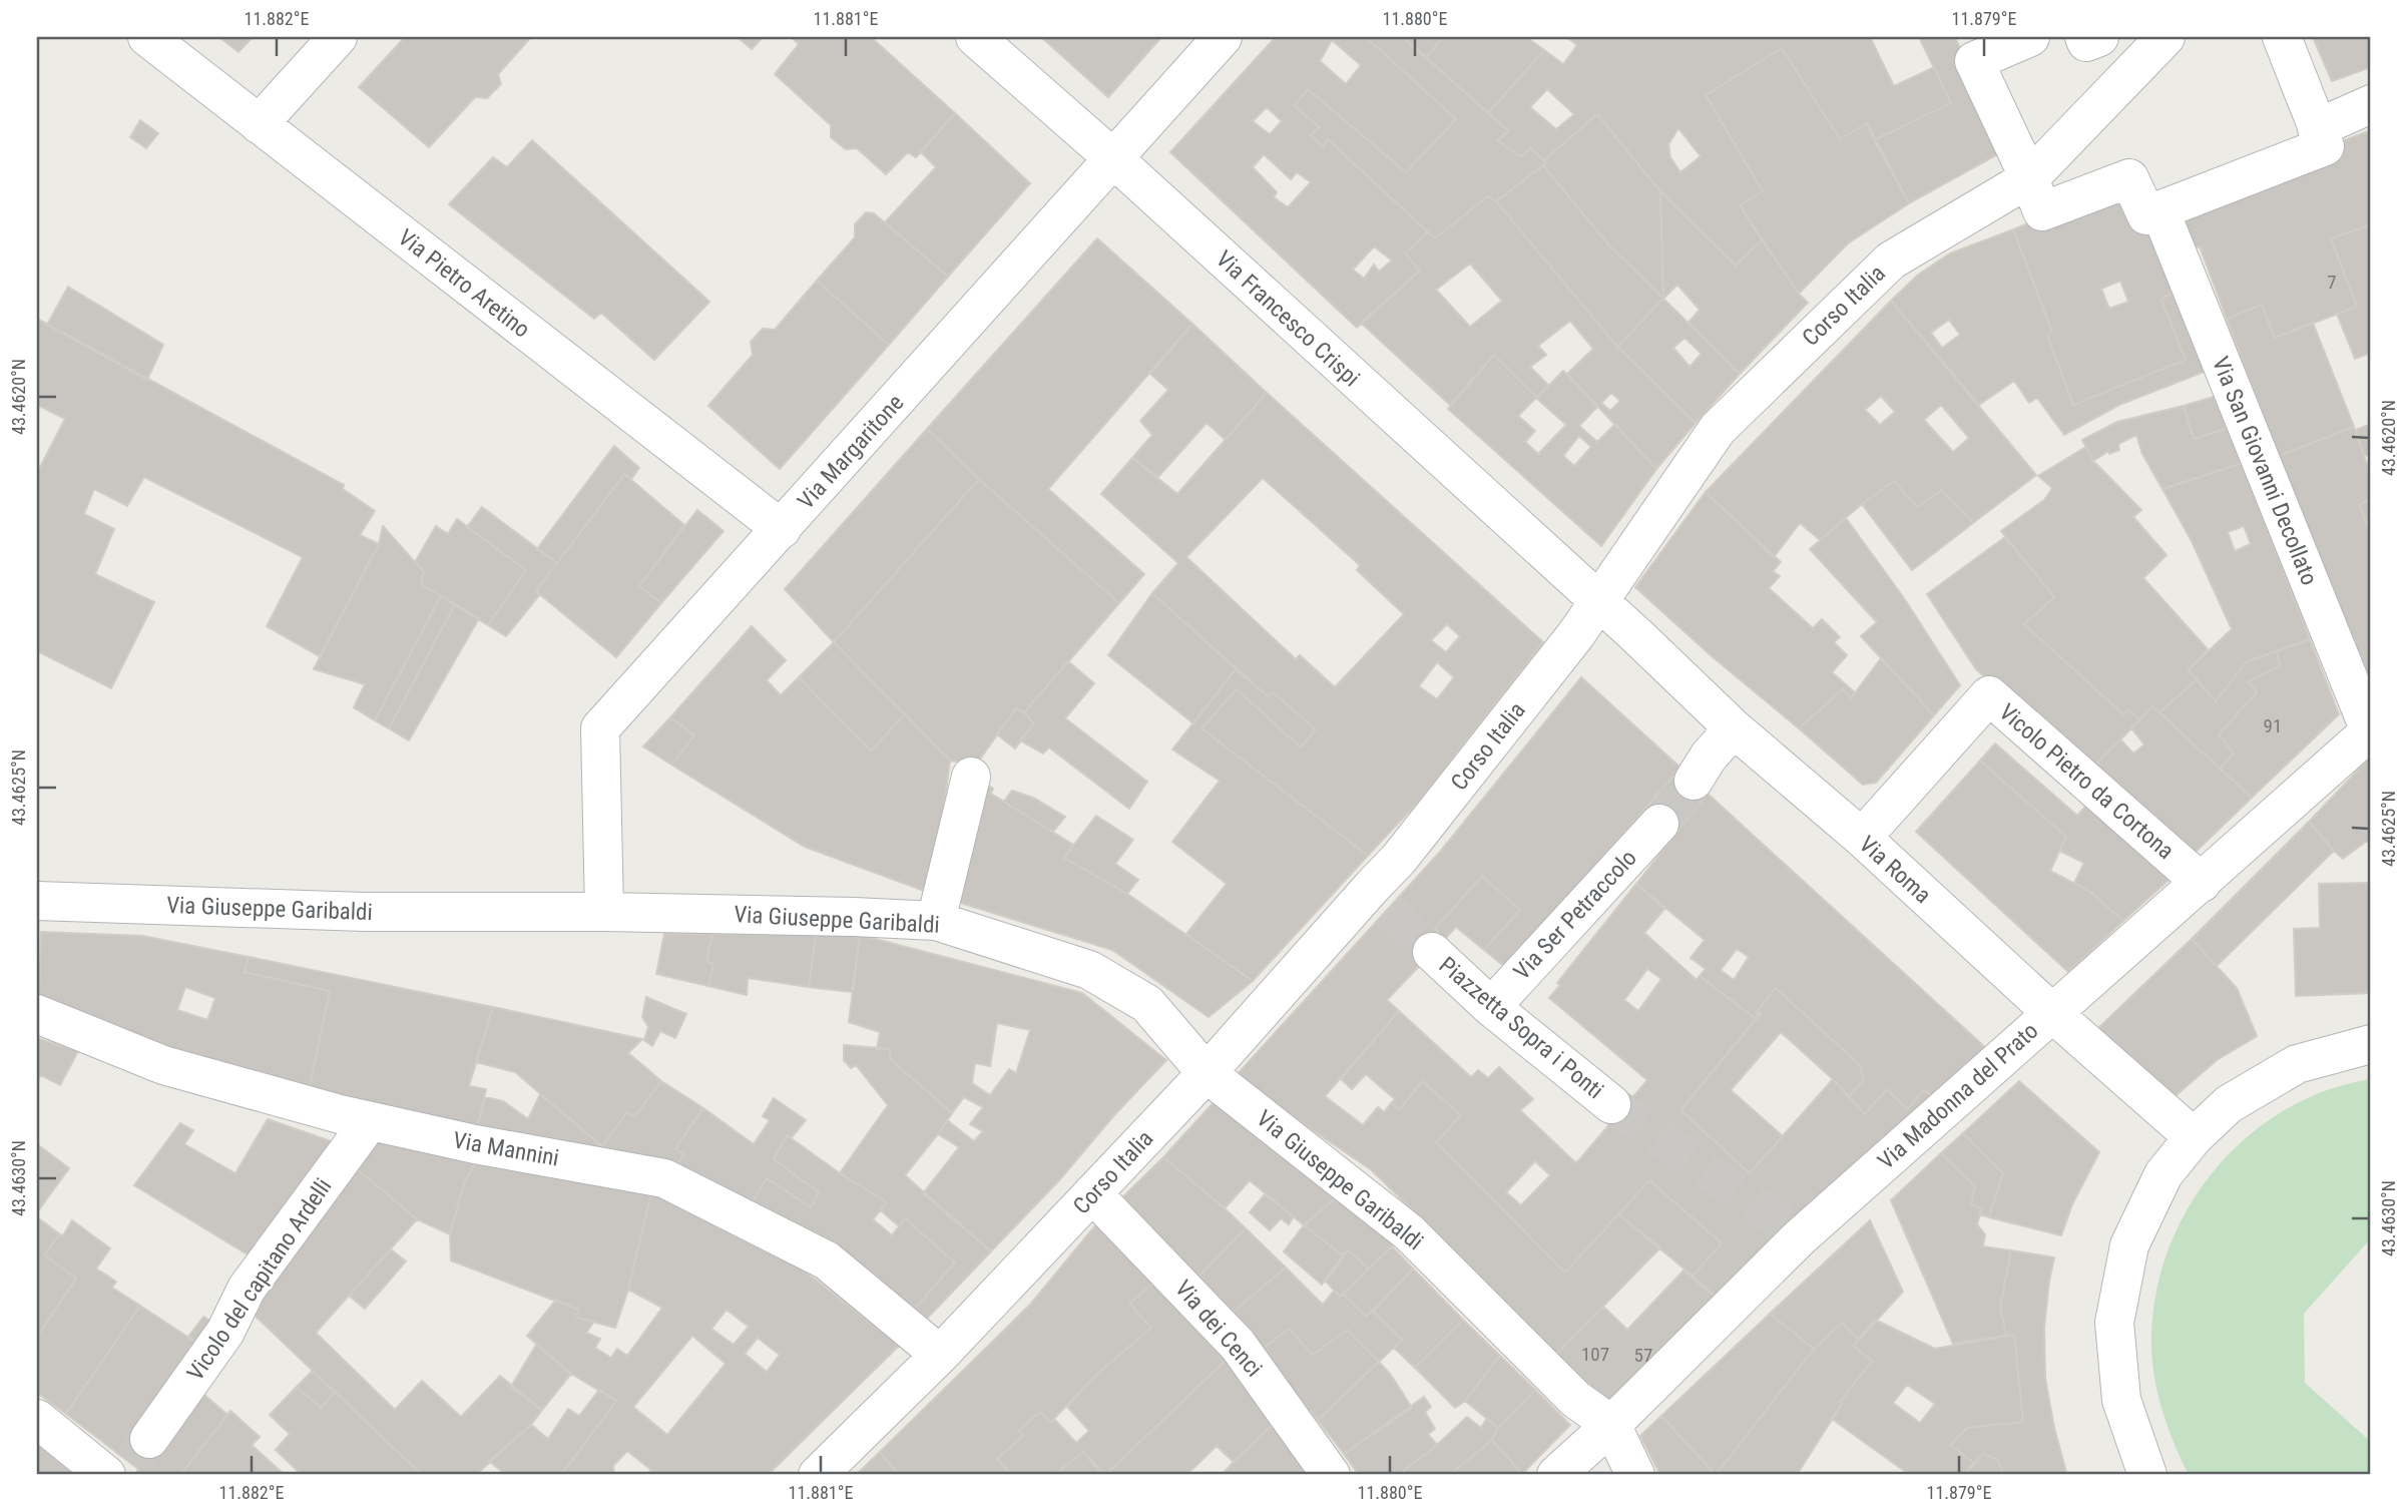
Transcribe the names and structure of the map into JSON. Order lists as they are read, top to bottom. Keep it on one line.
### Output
{"streets":{"street":["Via Pietro Aretino","Corso Italia","Via Francesco Crispi","Via Margaritone","Via San Giovanni Decollato","Vicolo Pietro da Cortona","Via Roma","Via Giuseppe Garibaldi","Via Ser Petraccolo","Piazzetta Sopra i Ponti","Via Madonna del Prato","Via Mannini","Vicolo del capitano Ardelli","Via dei Cenci"]},"crossings":[["Via Pietro Aretino","Via Margaritone"],["Corso Italia","Via Francesco Crispi"],["Corso Italia","Via Roma"],["Corso Italia","Via Giuseppe Garibaldi"],["Corso Italia","Via Mannini"],["Corso Italia","Via dei Cenci"],["Via Francesco Crispi","Via Margaritone"],["Via Francesco Crispi","Via Roma"],["Via Margaritone","Via Giuseppe Garibaldi"],["Via San Giovanni Decollato","Via Madonna del Prato"],["Vicolo Pietro da Cortona","Via Roma"],["Vicolo Pietro da Cortona","Via Madonna del Prato"],["Via Roma","Via Madonna del Prato"],["Via Giuseppe Garibaldi","Via Madonna del Prato"],["Via Ser Petraccolo","Piazzetta Sopra i Ponti"],["Via Mannini","Vicolo del capitano Ardelli"]],"house_numbers":["7","91","107","57"],"coordinates":["11.882°E","11.881°E","11.880°E","11.879°E","43.4620°N","43.4625°N","43.4630°N"]}
